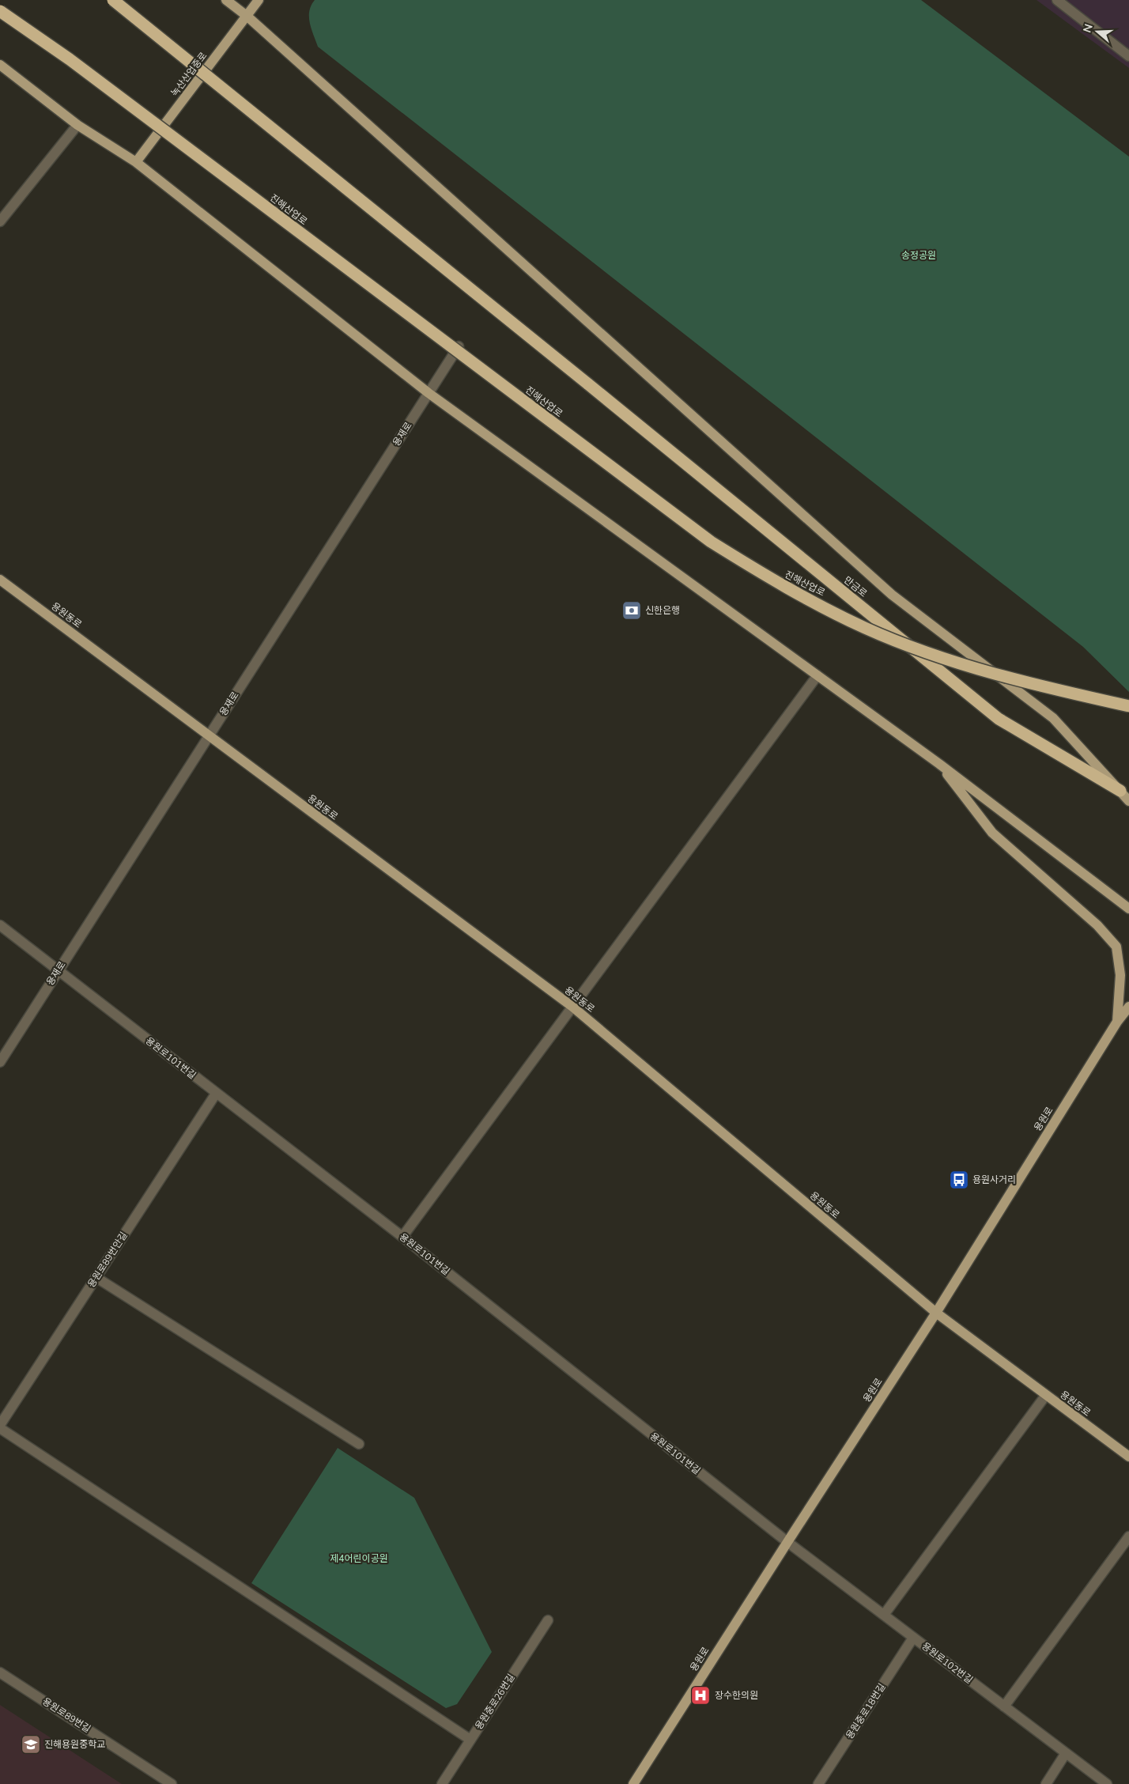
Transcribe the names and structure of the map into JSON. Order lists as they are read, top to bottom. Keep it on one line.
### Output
{"streets":{"highway":["진해산업로","만금로"],"main road":["녹산산업중로","용원동로","용원로"],"street":["용재로","용원로101번길","용원로89번안길","용원로102번길","용원중로26번길","용원중로18번길","용원로89번길"]},"crossings":[["용재로","용원동로"],["용재로","용원로101번길"],["용원동로","용원로"],["용원로101번길","용원로"],["용원로101번길","용원로89번안길"],["용원로101번길","용원로102번길"],["용원로","용원로102번길"],["용원로102번길","용원중로18번길"]],"parks":["송정공원","제4어린이공원"],"places":{"bank":["신한은행"],"bus stop":["용원사거리"],"hospital":["장수한의원"],"school or university":["진해용원중학교"]},"north":"left"}
